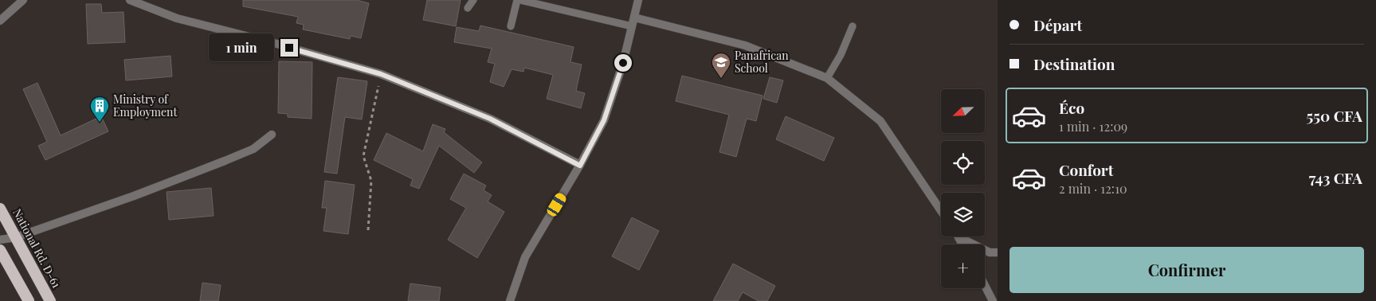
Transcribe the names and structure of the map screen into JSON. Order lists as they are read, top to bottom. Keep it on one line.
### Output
{"streets":{"highway":["National Rd. D-61"]},"places":{"school or university":["Panafrican School"],"building":["Ministry of Employment"]},"north":"bottom left","page":{"banner":["Départ","Destination"],"bubble":"1 min","list":[{"name":"Éco","note":"1 min · 12:09","value":"550 CFA"},{"name":"Confort","note":"2 min · 12:10","value":"743 CFA"}],"map_buttons":"+","buttons":"Confirmer"}}
